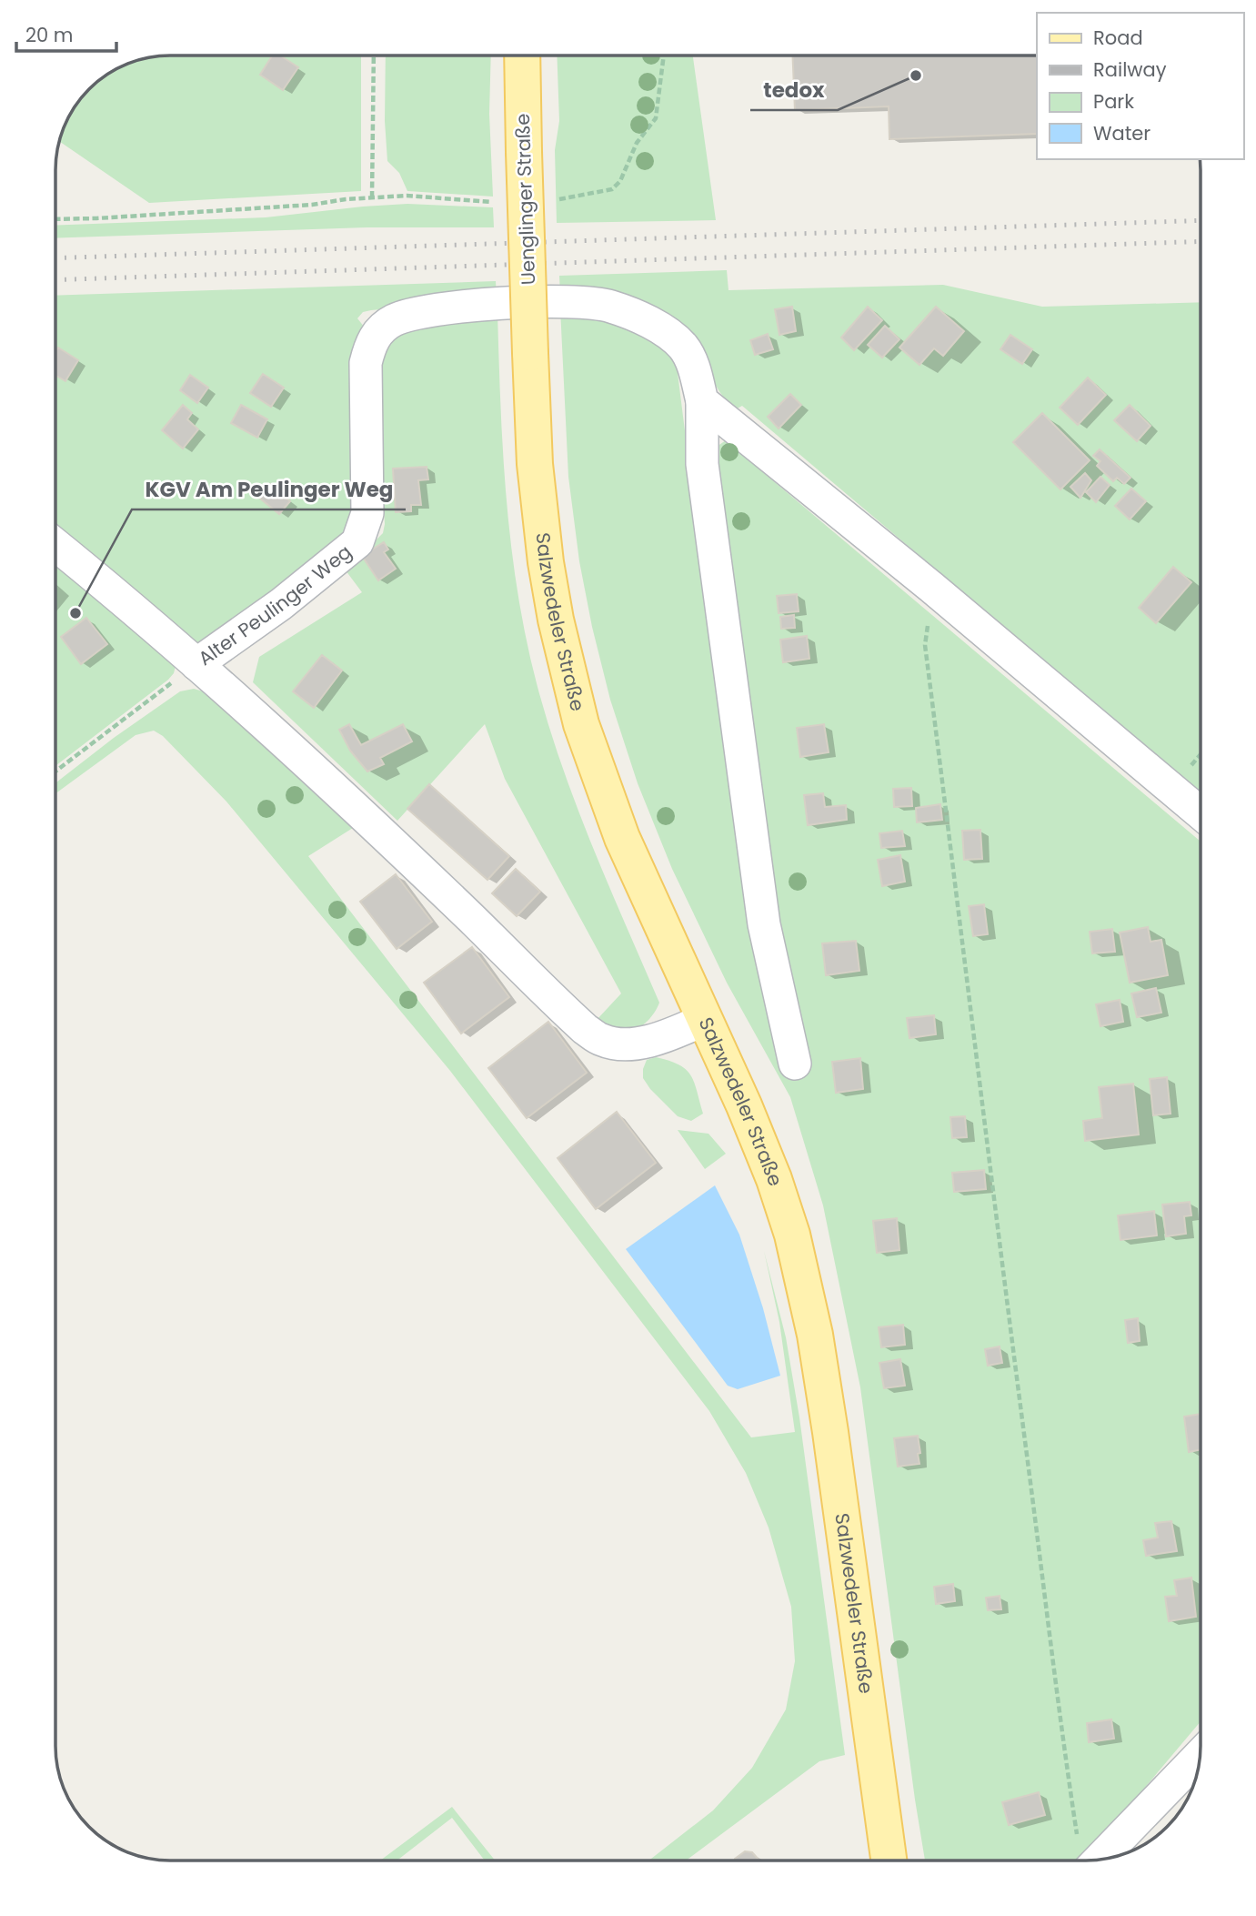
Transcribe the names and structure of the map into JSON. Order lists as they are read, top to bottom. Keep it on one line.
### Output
{"streets":{"main road":["Uenglinger Straße","Salzwedeler Straße"],"street":["Alter Peulinger Weg"]},"crossings":[["Uenglinger Straße","Salzwedeler Straße"]],"places":["tedox","KGV Am Peulinger Weg"],"legend":["Road","Railway","Park","Water"],"scale_bar":"20 m"}
